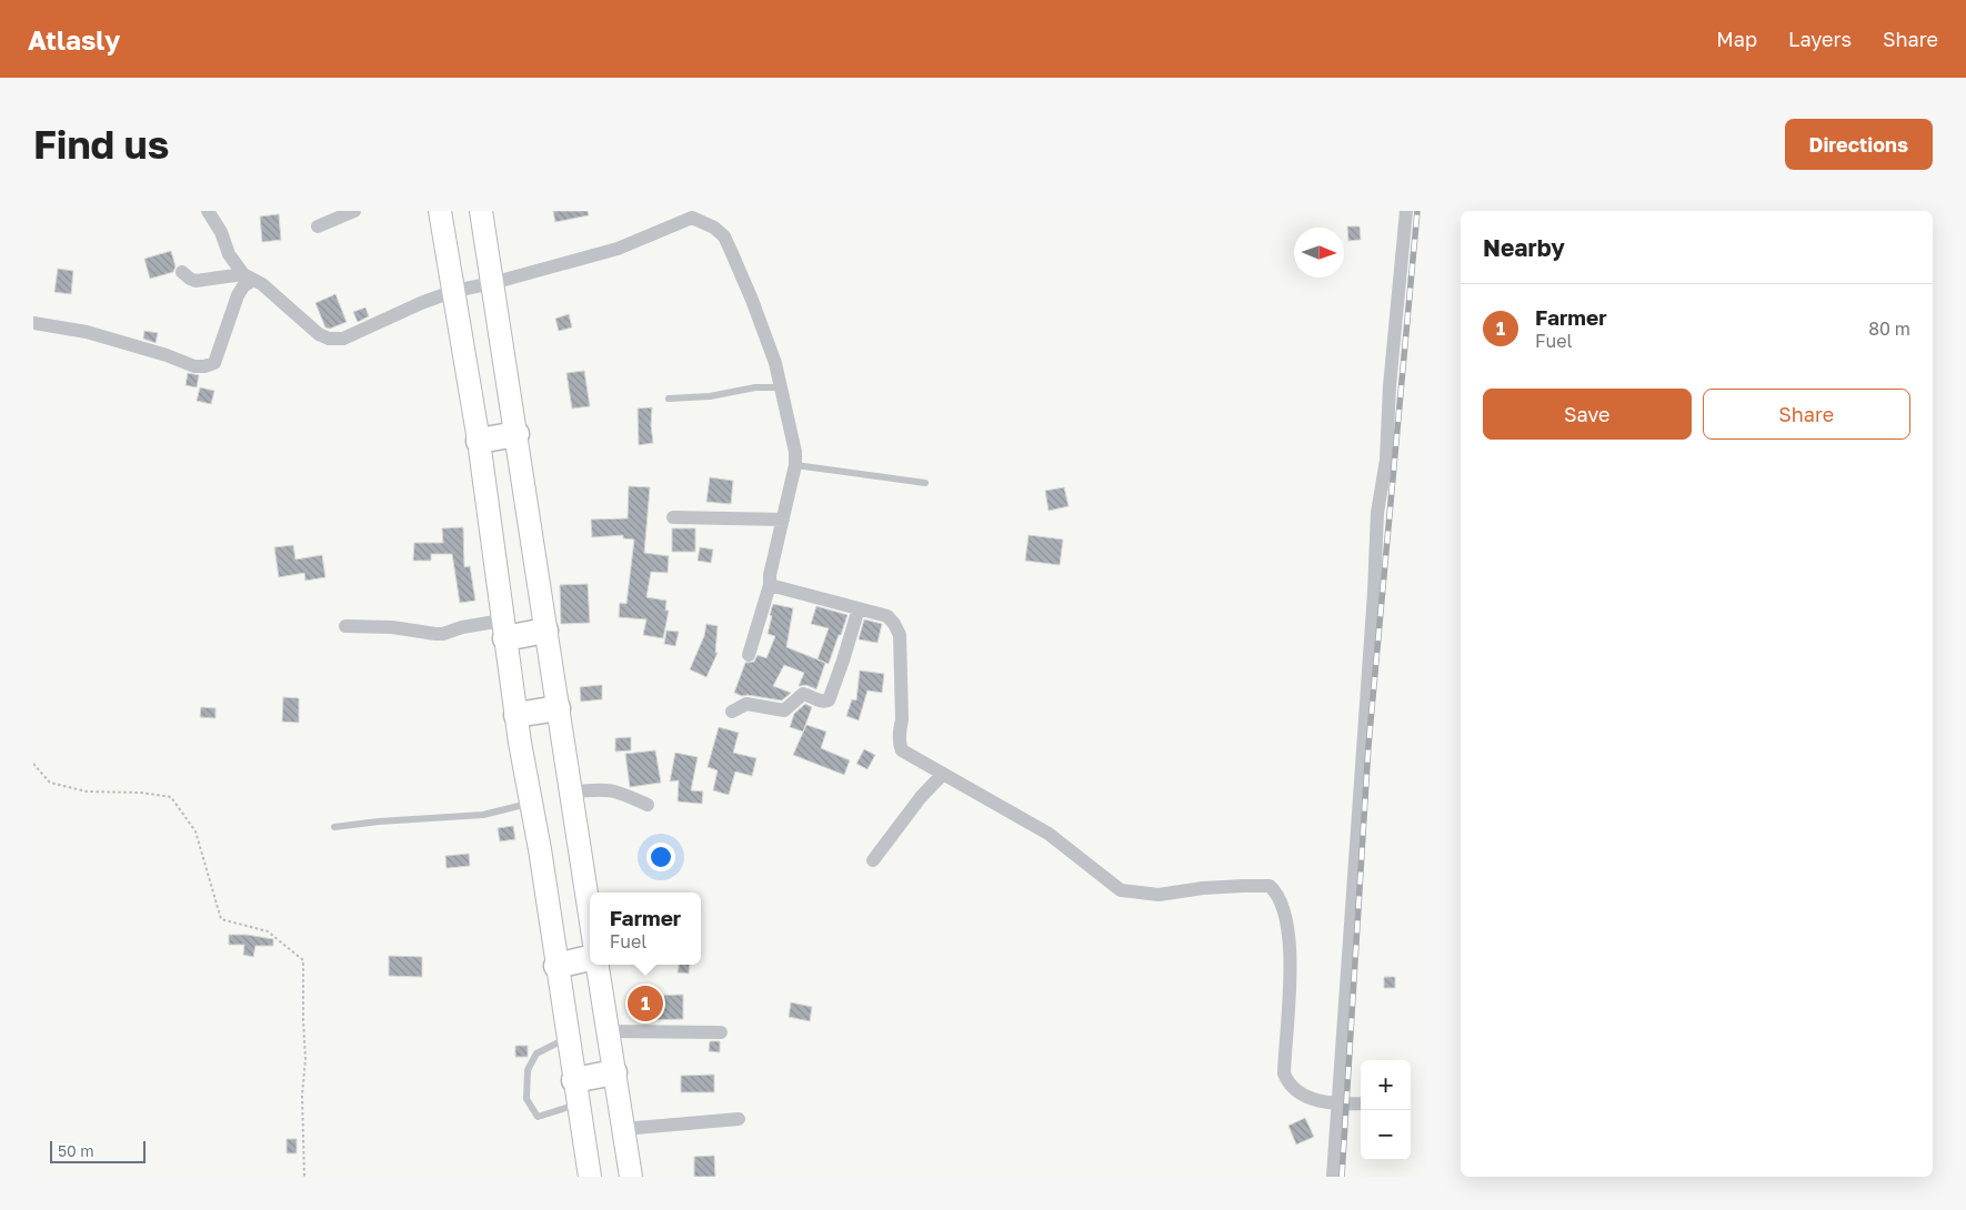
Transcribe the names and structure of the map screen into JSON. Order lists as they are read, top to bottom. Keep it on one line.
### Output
{"scale_bar":"50 m","north":"right","page":{"header":"Atlasly","nav":["Map","Layers","Share"],"buttons":["Directions",["Save","Share"]],"title":"Find us","heading":"Nearby","list":[{"mark":"1","name":"Farmer","note":"Fuel","value":"80 m"}],"popup":["Farmer","Fuel"],"pins":"1","map_buttons":["+","−"],"scale":"50 m"}}
